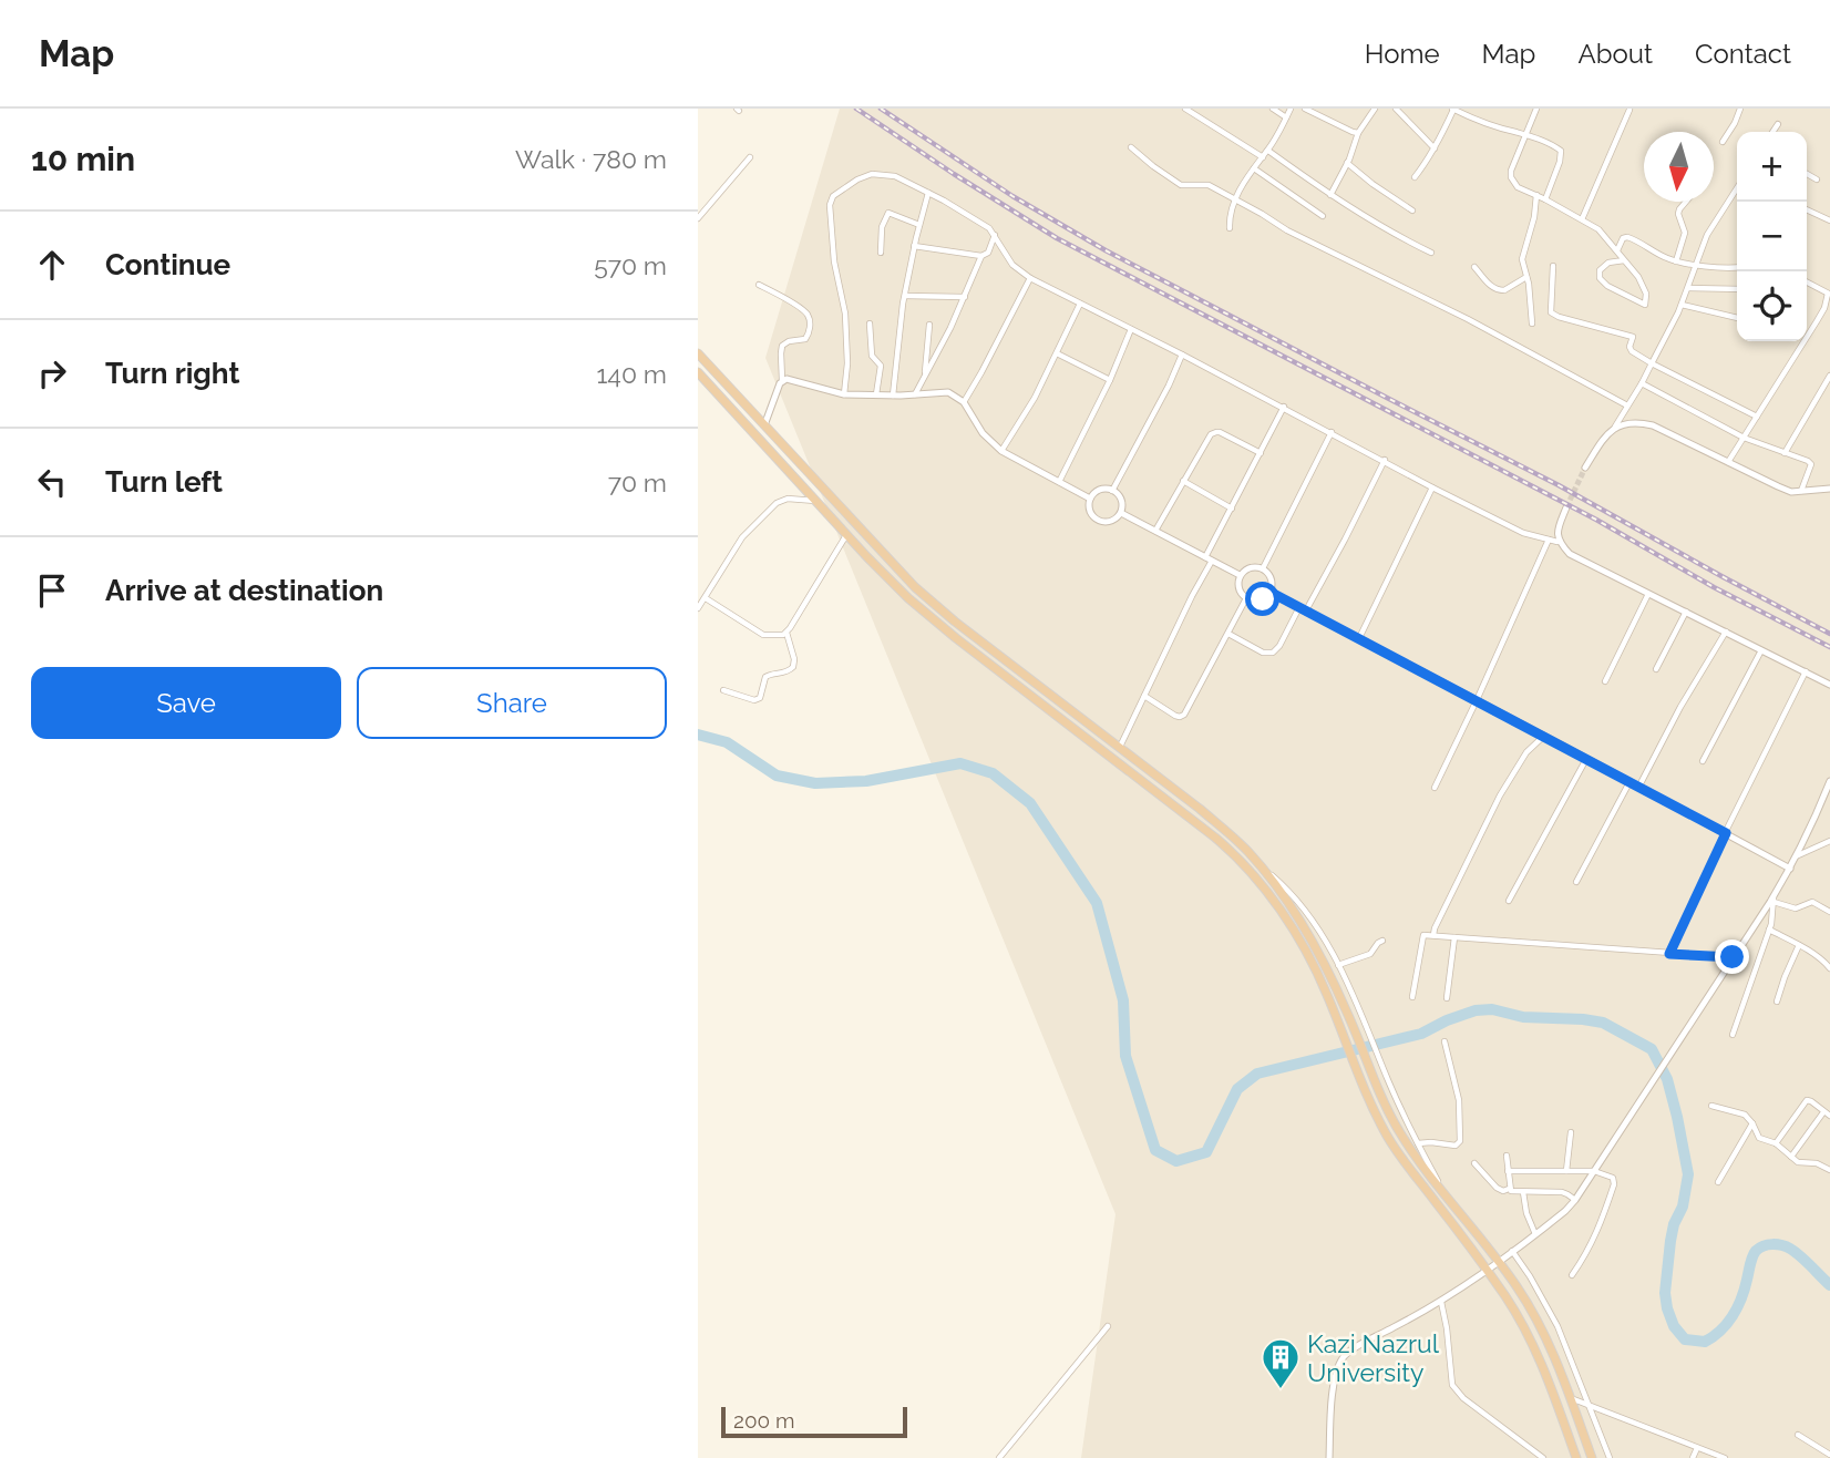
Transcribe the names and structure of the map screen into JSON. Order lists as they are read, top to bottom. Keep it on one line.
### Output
{"places":{"building":["Kazi Nazrul University"]},"scale_bar":"200 m","north":"bottom","page":{"header":"Map","nav":["Home","Map","About","Contact"],"heading":["10 min","Walk · 780 m"],"map_buttons":["+","−"],"list":[["Continue","570 m"],["Turn right","140 m"],["Turn left","70 m"],"Arrive at destination"],"buttons":["Save","Share"],"scale":"200 m"}}
